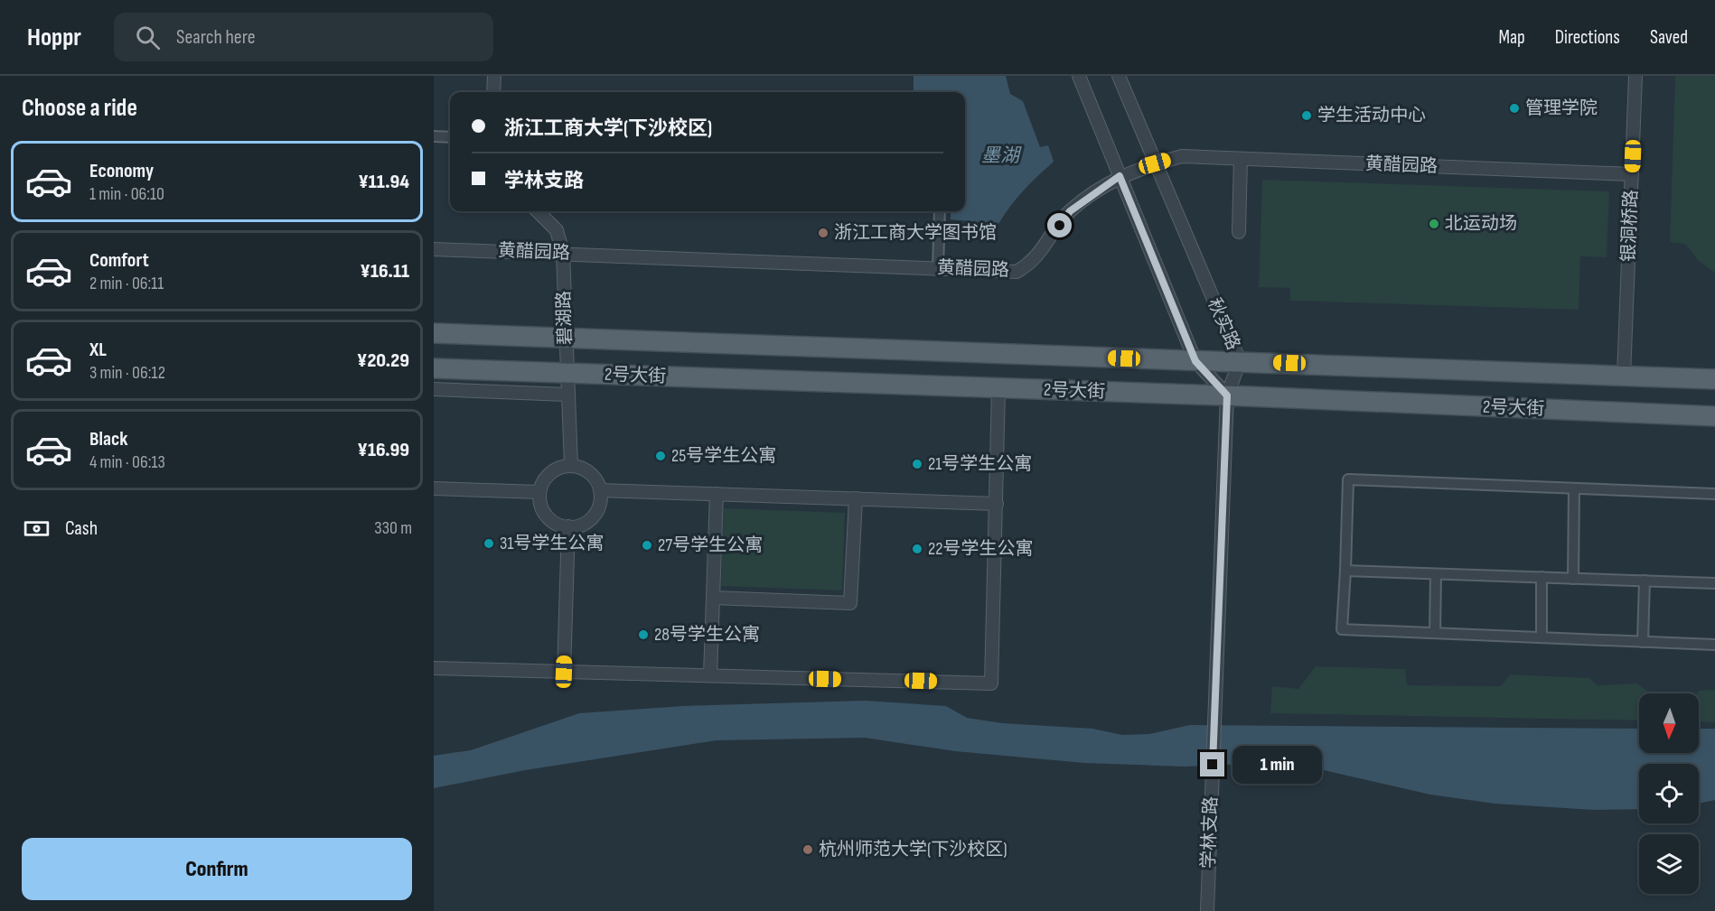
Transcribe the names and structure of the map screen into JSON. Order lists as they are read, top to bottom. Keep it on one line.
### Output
{"streets":{"main road":["2号大街"],"street":["黄醋园路","银洞桥路","碧湖路","秋实路","学林支路"]},"crossings":[["黄醋园路","银洞桥路"],["黄醋园路","碧湖路"],["黄醋园路","秋实路"],["银洞桥路","2号大街"],["碧湖路","2号大街"],["秋实路","2号大街"],["秋实路","学林支路"],["2号大街","学林支路"]],"water":["墨湖"],"places":["管理学院","学生活动中心","北运动场","浙江工商大学图书馆","25号学生公寓","21号学生公寓","31号学生公寓","27号学生公寓","22号学生公寓","28号学生公寓","杭州师范大学(下沙校区)"],"north":"bottom","page":{"header":"Hoppr","search":"Search here","nav":["Map","Directions","Saved"],"heading":"Choose a ride","banner":["浙江工商大学(下沙校区)","学林支路"],"list":[{"name":"Economy","note":"1 min · 06:10","value":"¥11.94"},{"name":"Comfort","note":"2 min · 06:11","value":"¥16.11"},{"name":"XL","note":"3 min · 06:12","value":"¥20.29"},{"name":"Black","note":"4 min · 06:13","value":"¥16.99"}],"pay":["Cash","330 m"],"bubble":"1 min","buttons":"Confirm"}}
